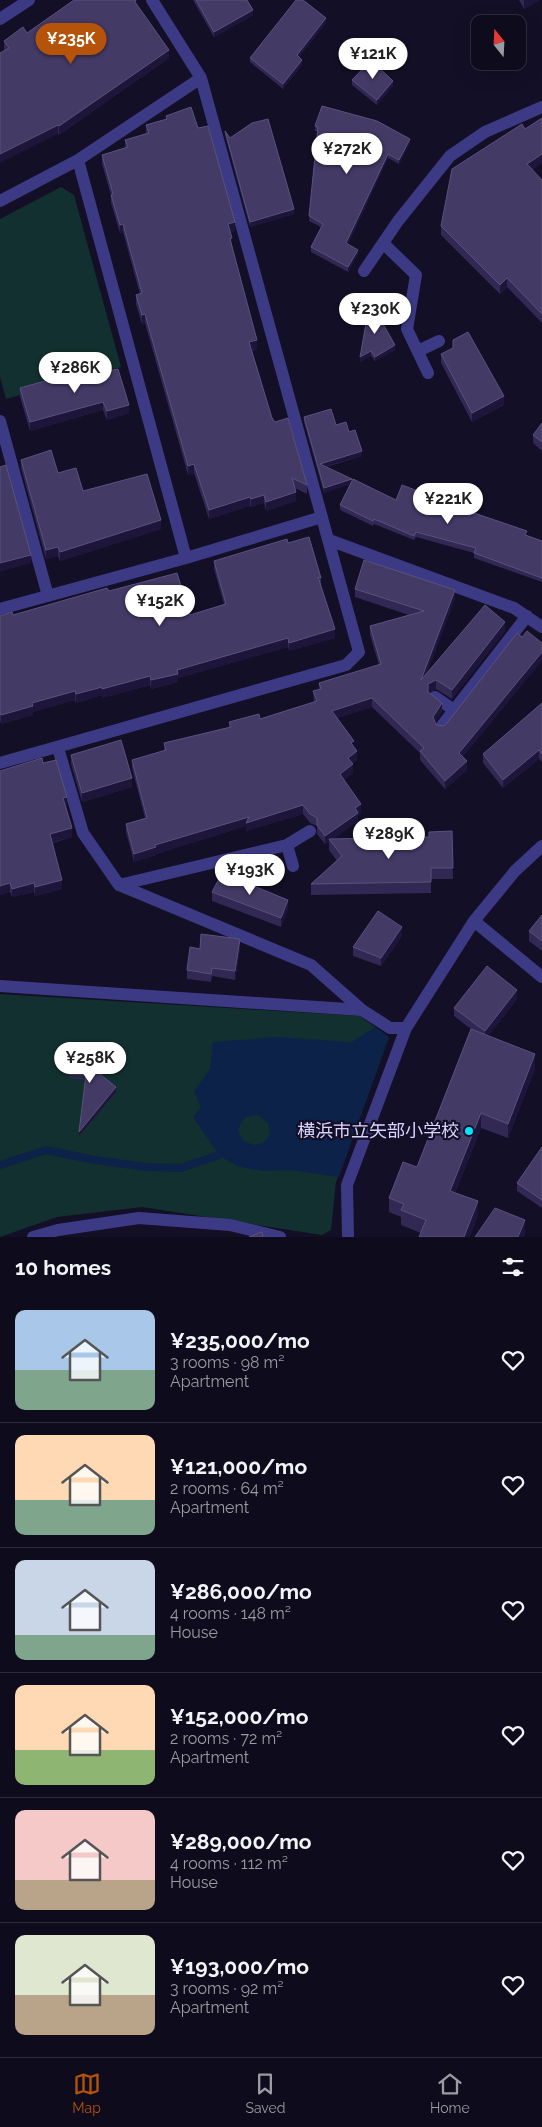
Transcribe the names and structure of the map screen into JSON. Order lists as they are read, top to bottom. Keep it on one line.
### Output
{"places":["横浜市立矢部小学校"],"north":"top","page":{"price":["¥235K","¥121K","¥272K","¥230K","¥286K","¥221K","¥152K","¥289K","¥193K","¥258K"],"heading":"10 homes","list":[{"name":"¥235,000/mo","note":"3 rooms · 98 m² · Apartment"},{"name":"¥121,000/mo","note":"2 rooms · 64 m² · Apartment"},{"name":"¥286,000/mo","note":"4 rooms · 148 m² · House"},{"name":"¥152,000/mo","note":"2 rooms · 72 m² · Apartment"},{"name":"¥289,000/mo","note":"4 rooms · 112 m² · House"},{"name":"¥193,000/mo","note":"3 rooms · 92 m² · Apartment"}],"tabs":["Map","Saved","Home"]}}
